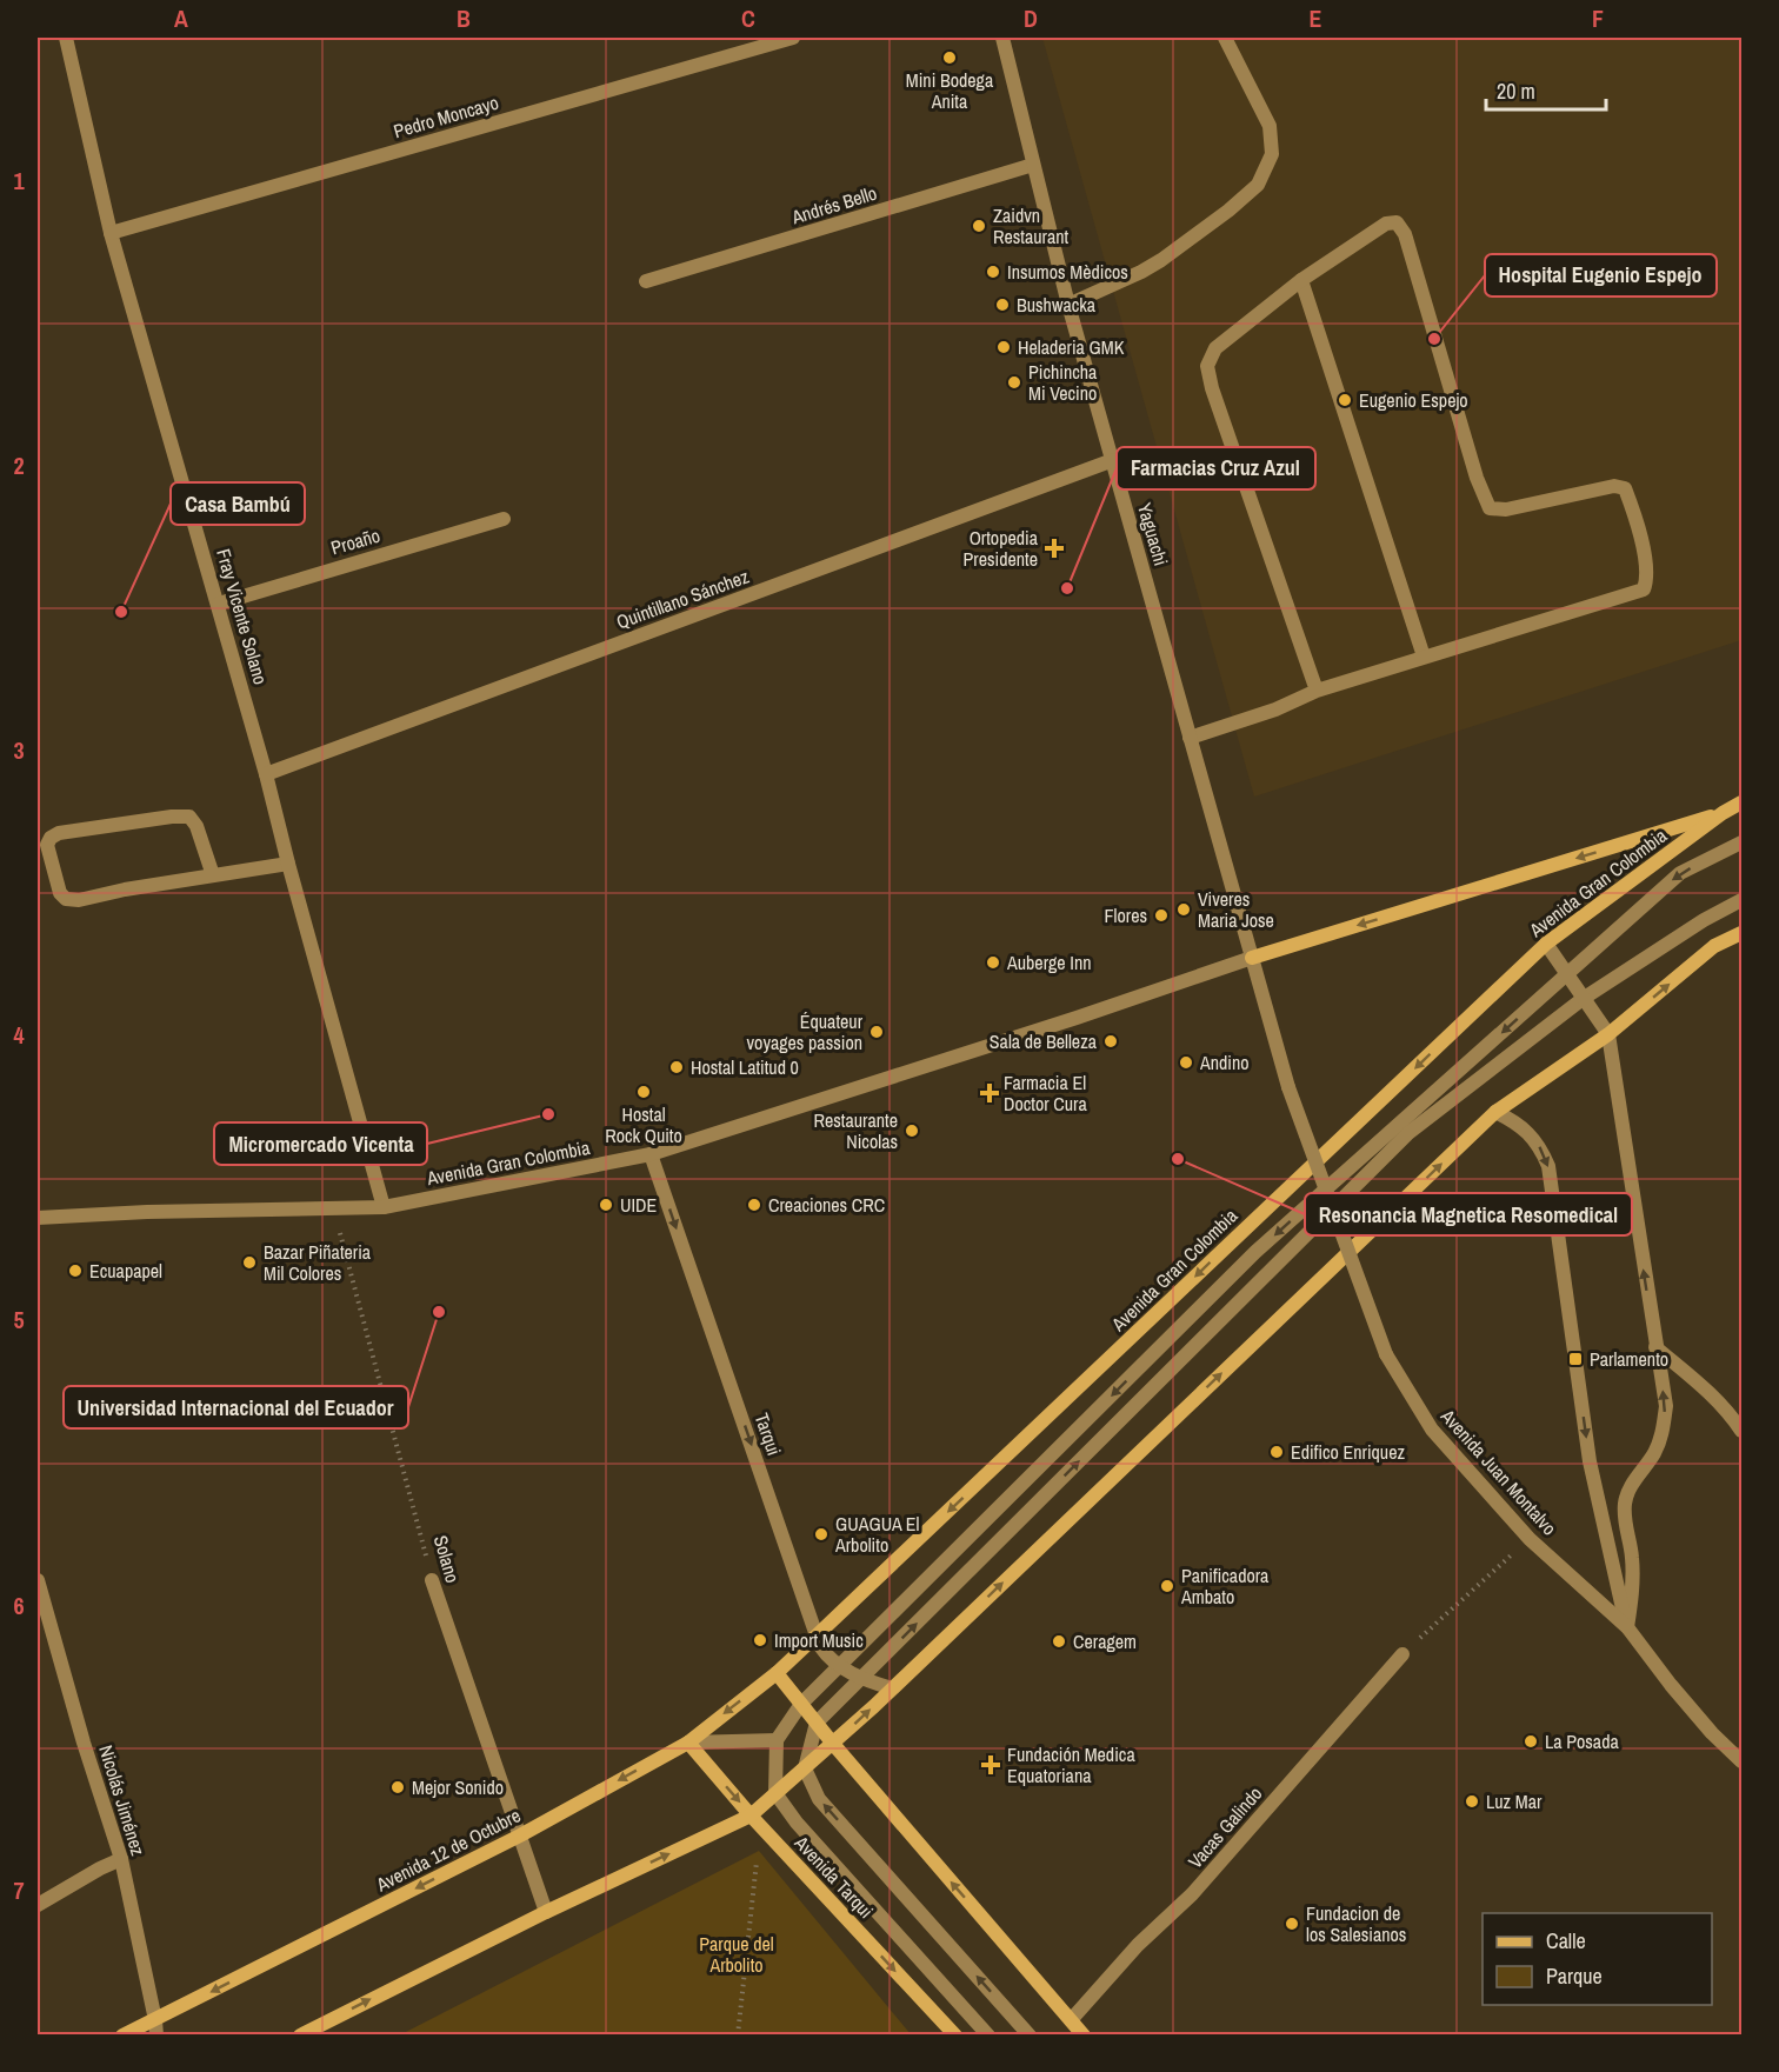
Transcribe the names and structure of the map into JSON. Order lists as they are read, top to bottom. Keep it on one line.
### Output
{"streets":{"main road":["Avenida Gran Colombia","Avenida 12 de Octubre","Avenida Tarqui"],"street":["Pedro Moncayo","Andrés Bello","Yaguachi","Proaño","Quintillano Sánchez","Fray Vicente Solano","Tarqui","Avenida Juan Montalvo","Solano","Nicolás Jiménez","Vacas Galindo"]},"crossings":[["Pedro Moncayo","Fray Vicente Solano"],["Andrés Bello","Yaguachi"],["Yaguachi","Quintillano Sánchez"],["Yaguachi","Avenida Gran Colombia"],["Yaguachi","Avenida Juan Montalvo"],["Proaño","Fray Vicente Solano"],["Quintillano Sánchez","Fray Vicente Solano"],["Fray Vicente Solano","Avenida Gran Colombia"],["Avenida Gran Colombia","Tarqui"],["Avenida Gran Colombia","Avenida Juan Montalvo"],["Avenida Gran Colombia","Solano"],["Avenida Gran Colombia","Avenida 12 de Octubre"],["Solano","Avenida 12 de Octubre"],["Nicolás Jiménez","Avenida 12 de Octubre"],["Avenida 12 de Octubre","Avenida Tarqui"]],"one_way":["Tarqui"],"parks":["Parque del Arbolito"],"places":{"other":["Mini Bodega Anita","Zaidvn Restaurant","Insumos Mèdicos","Bushwacka","Hospital Eugenio Espejo","Heladeria GMK","Pichincha Mi Vecino","Eugenio Espejo","Farmacias Cruz Azul","Casa Bambú","Viveres Maria Jose","Flores","Auberge Inn","Équateur voyages passion","Sala de Belleza","Andino","Hostal Latitud 0","Hostal Rock Quito","Micromercado Vicenta","Restaurante Nicolas","Resonancia Magnetica Resomedical","UIDE","Creaciones CRC","Bazar Piñateria Mil Colores","Ecuapapel","Universidad Internacional del Ecuador","Edifico Enriquez","GUAGUA El Arbolito","Panificadora Ambato","Import Music","Ceragem","La Posada","Mejor Sonido","Luz Mar","Fundacion de los Salesianos"],"health":["Ortopedia Presidente","Farmacia El Doctor Cura","Fundación Medica Equatoriana"],"transit":["Parlamento"]},"legend":["Calle","Parque"],"scale_bar":"20 m","grid":{"columns":["A","B","C","D","E","F"],"rows":["1","2","3","4","5","6","7"]}}
